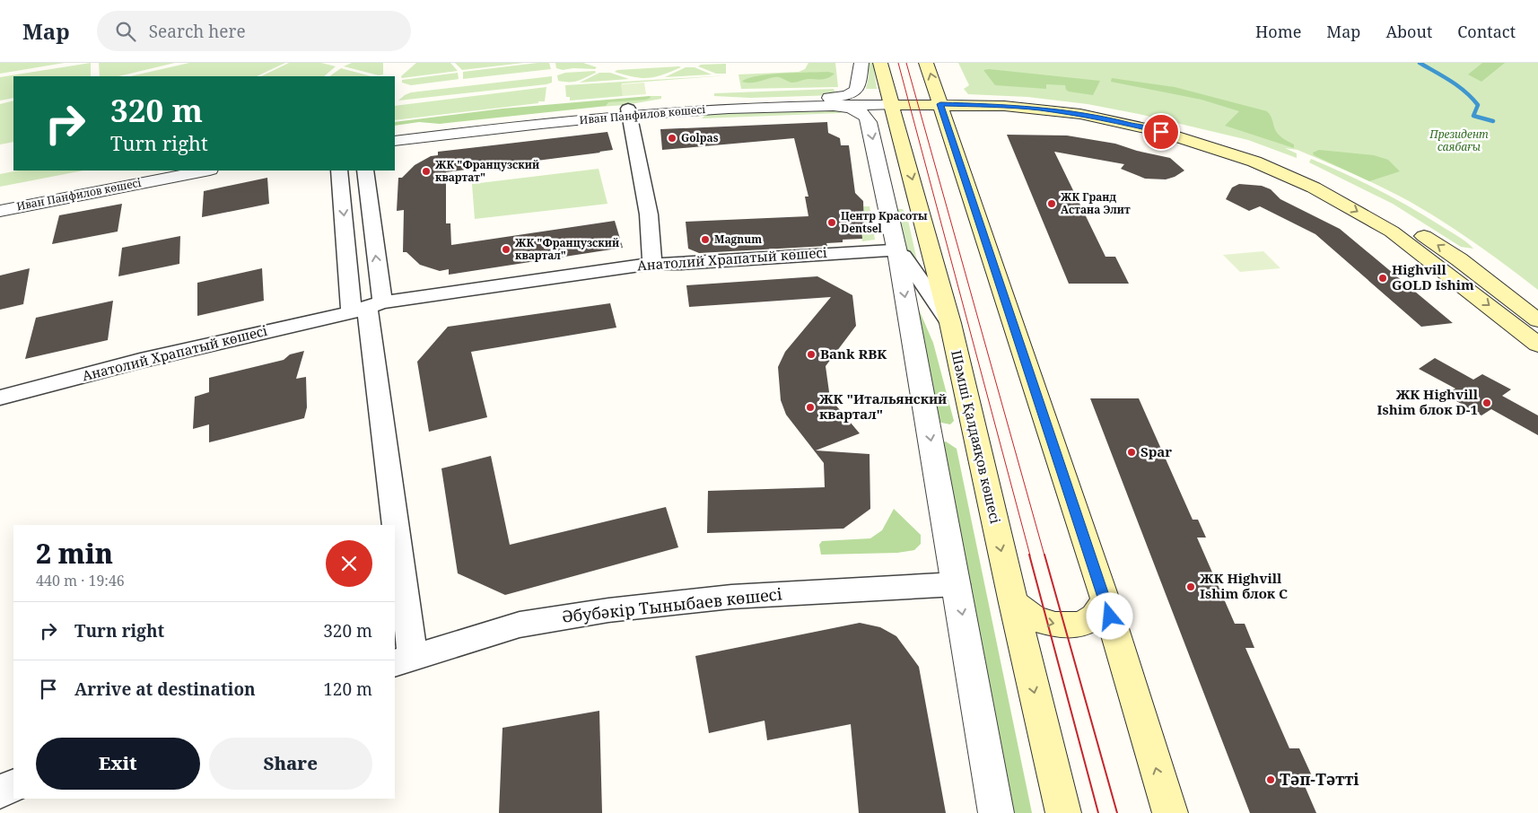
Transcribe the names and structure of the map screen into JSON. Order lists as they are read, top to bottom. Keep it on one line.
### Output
{"streets":{"main road":["Шәмші Қалдаяқов көшесі"],"street":["Иван Панфилов көшесі","Анатолий Храпатый көшесі","Әбубәкір Тыныбаев көшесі"]},"crossings":[["Иван Панфилов көшесі","Шәмші Қалдаяқов көшесі"]],"parks":["Президент саябағы"],"places":["Golpas","ЖК \"Французский квартат\"","ЖК Гранд Астана Элит","Центр Красоты Dentsel","Magnum","ЖК \"Французский квартал\"","Highvill GOLD Ishim","Bank RBK","ЖК Highvill Ishim блок D-1","ЖК \"Итальянский квартал\"","Spar","ЖК Highvill Ishim блок C","Тәп-Тәтті"],"page":{"header":"Map","search":"Search here","nav":["Home","Map","About","Contact"],"turn":["320 m","Turn right"],"heading":["2 min","440 m · 19:46"],"list":[{"name":"Turn right","value":"320 m"},{"name":"Arrive at destination","value":"120 m"}],"buttons":["Exit","Share"]}}
